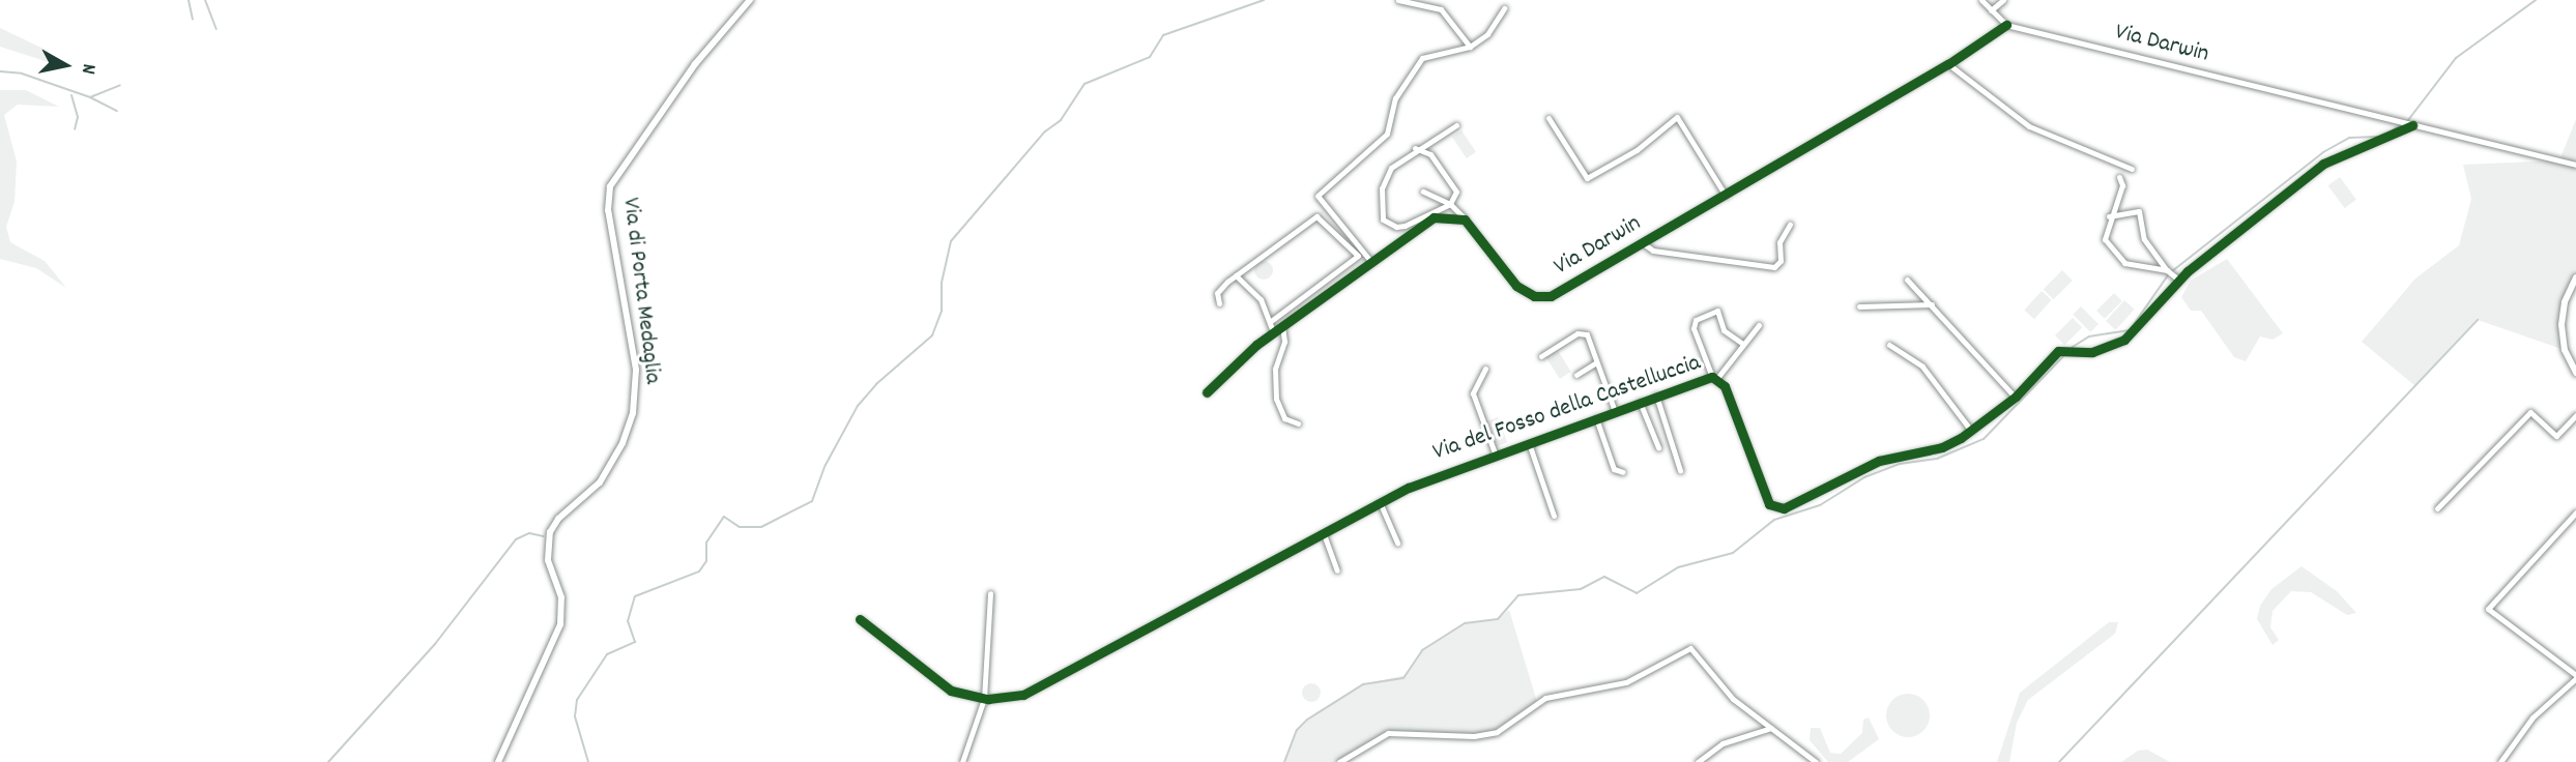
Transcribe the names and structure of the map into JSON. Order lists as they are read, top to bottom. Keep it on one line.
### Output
{"streets":{"street":["Via Darwin","Via di Porta Medaglia","Via del Fosso della Castelluccia"]},"crossings":[["Via Darwin","Via del Fosso della Castelluccia"]],"north":"right"}
